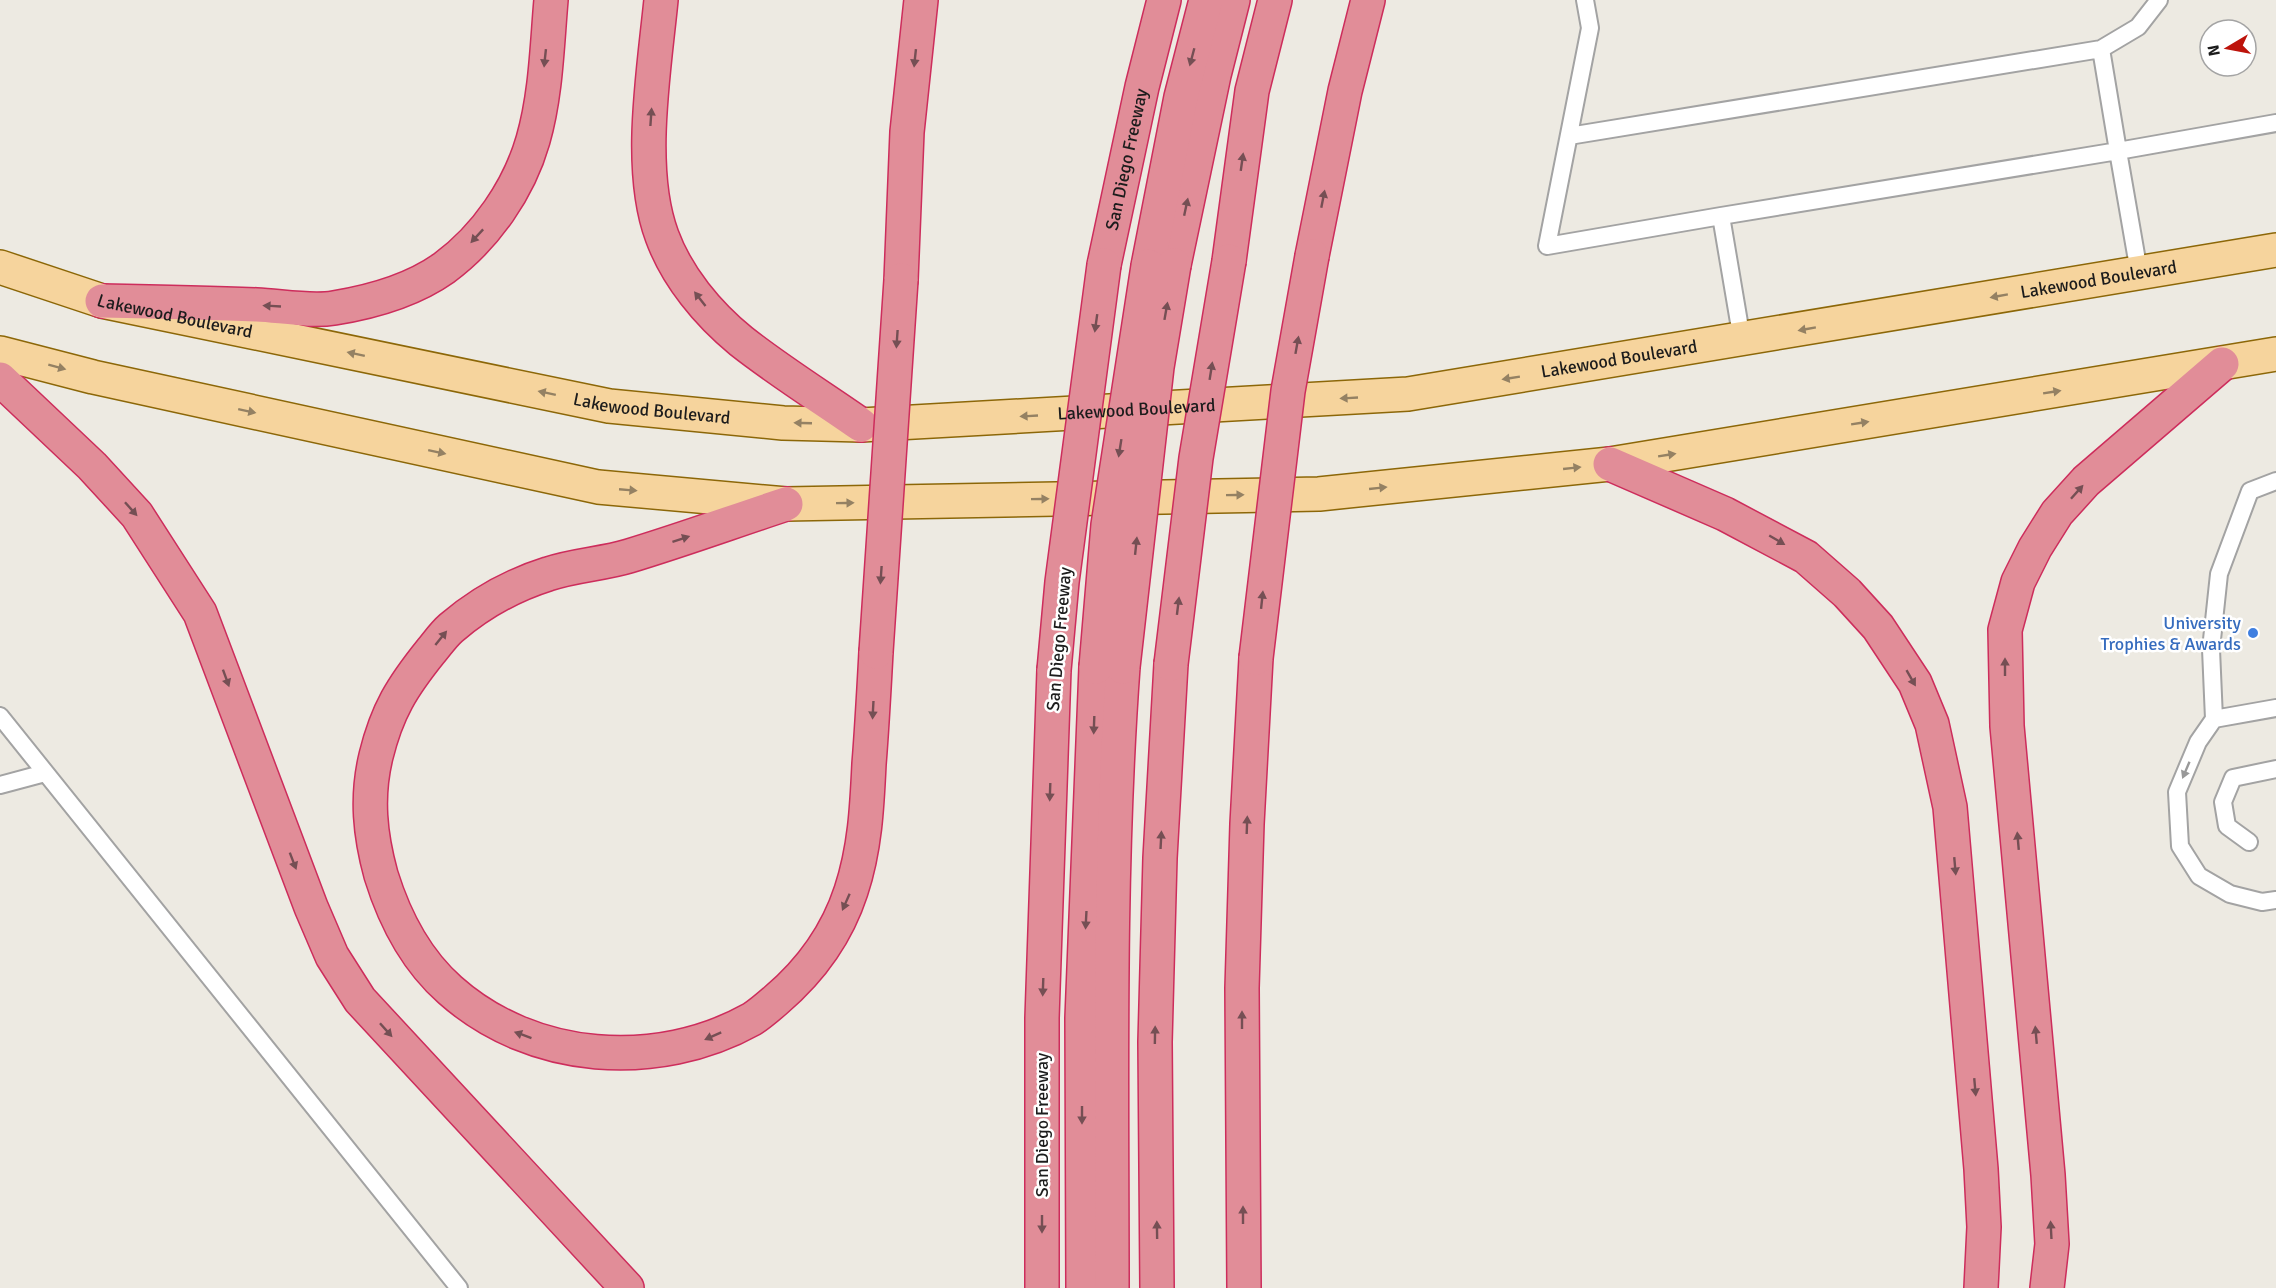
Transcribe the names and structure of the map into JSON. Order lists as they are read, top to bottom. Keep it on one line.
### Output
{"streets":{"highway":["San Diego Freeway"],"main road":["Lakewood Boulevard"]},"places":["University Trophies & Awards"],"north":"left"}
